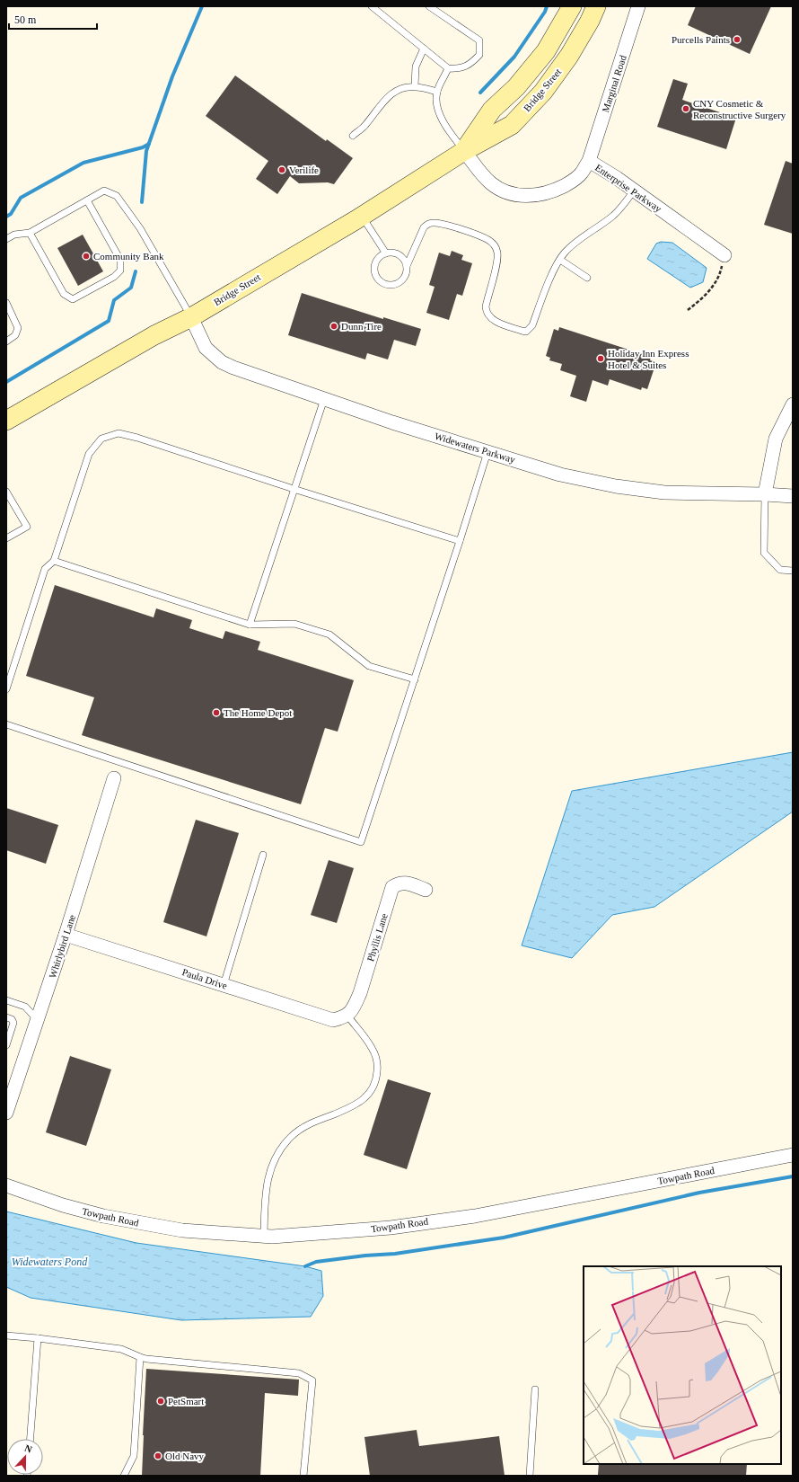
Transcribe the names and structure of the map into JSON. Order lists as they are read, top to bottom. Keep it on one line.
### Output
{"streets":{"main road":["Bridge Street"],"street":["Marginal Road","Enterprise Parkway","Widewaters Parkway","Phyllis Lane","Whirlybird Lane","Paula Drive","Towpath Road"]},"crossings":[["Marginal Road","Enterprise Parkway"],["Bridge Street","Enterprise Parkway"],["Bridge Street","Widewaters Parkway"],["Phyllis Lane","Paula Drive"],["Whirlybird Lane","Paula Drive"]],"water":["Widewaters Pond"],"places":["Purcells Paints","CNY Cosmetic & Reconstructive Surgery","Verilife","Community Bank","Dunn Tire","Holiday Inn Express Hotel & Suites","The Home Depot","PetSmart","Old Navy"],"scale_bar":"50 m","north":"top"}
